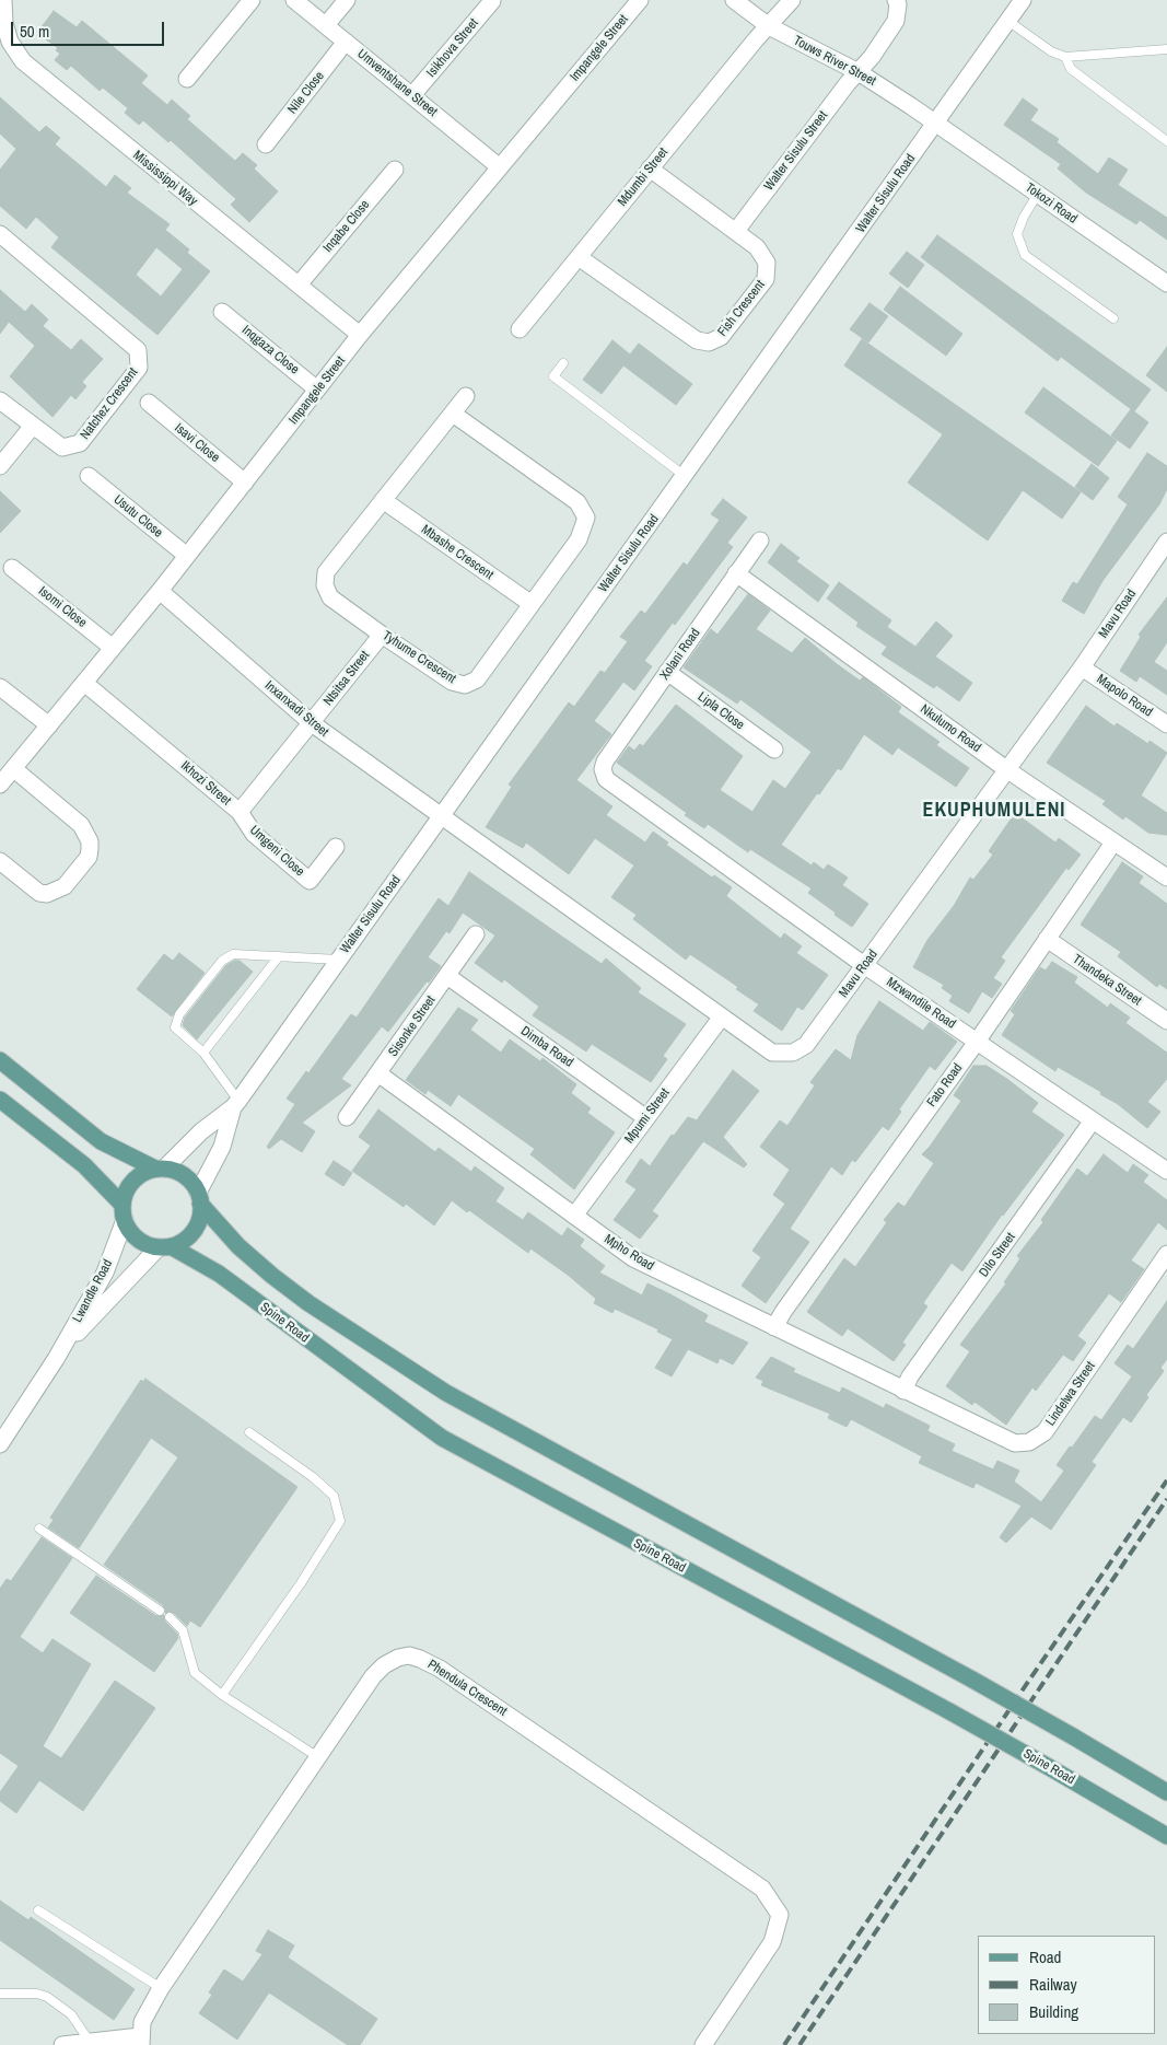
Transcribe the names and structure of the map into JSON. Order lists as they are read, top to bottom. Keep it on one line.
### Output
{"streets":{"main road":["Spine Road"],"street":["Isikhova Street","Impangele Street","Touws River Street","Umventshane Street","Nile Close","Walter Sisulu Street","Mdumbi Street","Mississippi Way","Walter Sisulu Road","Tokozi Road","Inqabe Close","Fish Crescent","Inqgaza Close","Natchez Crescent","Isavi Close","Usutu Close","Mbashe Crescent","Isomi Close","Mavu Road","Xolani Road","Tyhume Crescent","Ntsitsa Street","Mapolo Road","Inxanxadi Street","Lipla Close","Nkulumo Road","Ikhozi Street","Umgeni Close","Thandeka Street","Mzwandile Road","Sisonke Street","Dimba Road","Fato Road","Mpumi Street","Mpho Road","Dilo Street","Lwandle Road","Lindelwa Street","Phendula Crescent"]},"crossings":[["Isikhova Street","Umventshane Street"],["Impangele Street","Umventshane Street"],["Impangele Street","Mississippi Way"],["Impangele Street","Inqgaza Close"],["Impangele Street","Isavi Close"],["Impangele Street","Usutu Close"],["Impangele Street","Isomi Close"],["Impangele Street","Inxanxadi Street"],["Impangele Street","Ikhozi Street"],["Touws River Street","Walter Sisulu Street"],["Touws River Street","Mdumbi Street"],["Touws River Street","Walter Sisulu Road"],["Touws River Street","Tokozi Road"],["Umventshane Street","Nile Close"],["Walter Sisulu Street","Fish Crescent"],["Mdumbi Street","Fish Crescent"],["Mississippi Way","Inqabe Close"],["Walter Sisulu Road","Tokozi Road"],["Walter Sisulu Road","Mavu Road"],["Walter Sisulu Road","Inxanxadi Street"],["Walter Sisulu Road","Lwandle Road"],["Walter Sisulu Road","Spine Road"],["Mbashe Crescent","Tyhume Crescent"],["Mavu Road","Mapolo Road"],["Mavu Road","Inxanxadi Street"],["Mavu Road","Nkulumo Road"],["Mavu Road","Mzwandile Road"],["Mavu Road","Mpumi Street"],["Xolani Road","Lipla Close"],["Xolani Road","Nkulumo Road"],["Xolani Road","Mzwandile Road"],["Tyhume Crescent","Ntsitsa Street"],["Ntsitsa Street","Inxanxadi Street"],["Ntsitsa Street","Ikhozi Street"],["Inxanxadi Street","Ikhozi Street"],["Nkulumo Road","Fato Road"],["Ikhozi Street","Umgeni Close"],["Thandeka Street","Fato Road"],["Mzwandile Road","Fato Road"],["Mzwandile Road","Dilo Street"],["Sisonke Street","Dimba Road"],["Sisonke Street","Mpho Road"],["Dimba Road","Mpumi Street"],["Fato Road","Mpho Road"],["Mpumi Street","Mpho Road"],["Mpho Road","Dilo Street"],["Mpho Road","Lindelwa Street"],["Dilo Street","Lindelwa Street"],["Lwandle Road","Spine Road"]],"districts":["EKUPHUMULENI"],"legend":["Road","Railway","Building"],"scale_bar":"50 m"}
